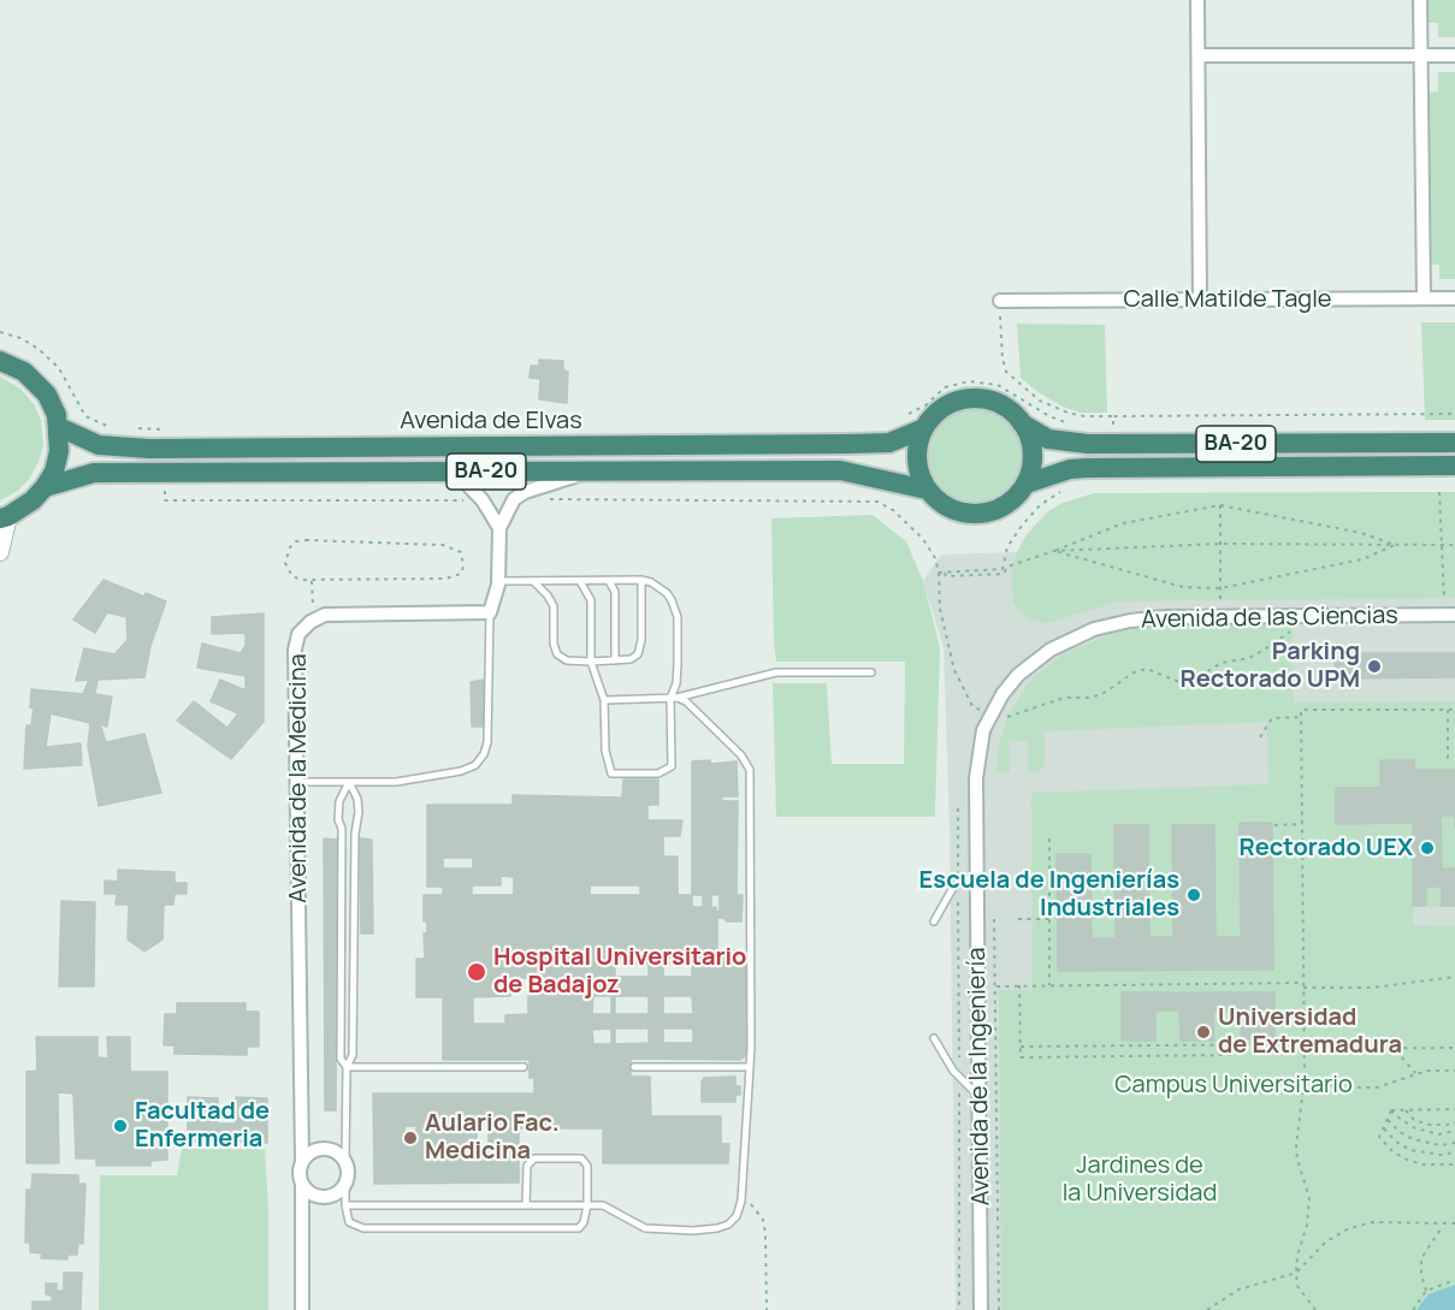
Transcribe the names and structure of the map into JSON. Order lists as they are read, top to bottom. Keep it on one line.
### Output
{"streets":{"highway":["Avenida de Elvas","BA-20"],"street":["Calle Matilde Tagle","Avenida de las Ciencias","Avenida de la Medicina","Avenida de la Ingeniería"]},"crossings":[["Avenida de Elvas","BA-20"],["Avenida de las Ciencias","Avenida de la Ingeniería"]],"parks":["Campus Universitario","Jardines de la Universidad"],"places":["Parking Rectorado UPM","Rectorado UEX","Escuela de Ingenierías Industriales","Hospital Universitario de Badajoz","Universidad de Extremadura","Facultad de Enfermeria","Aulario Fac. Medicina"]}
